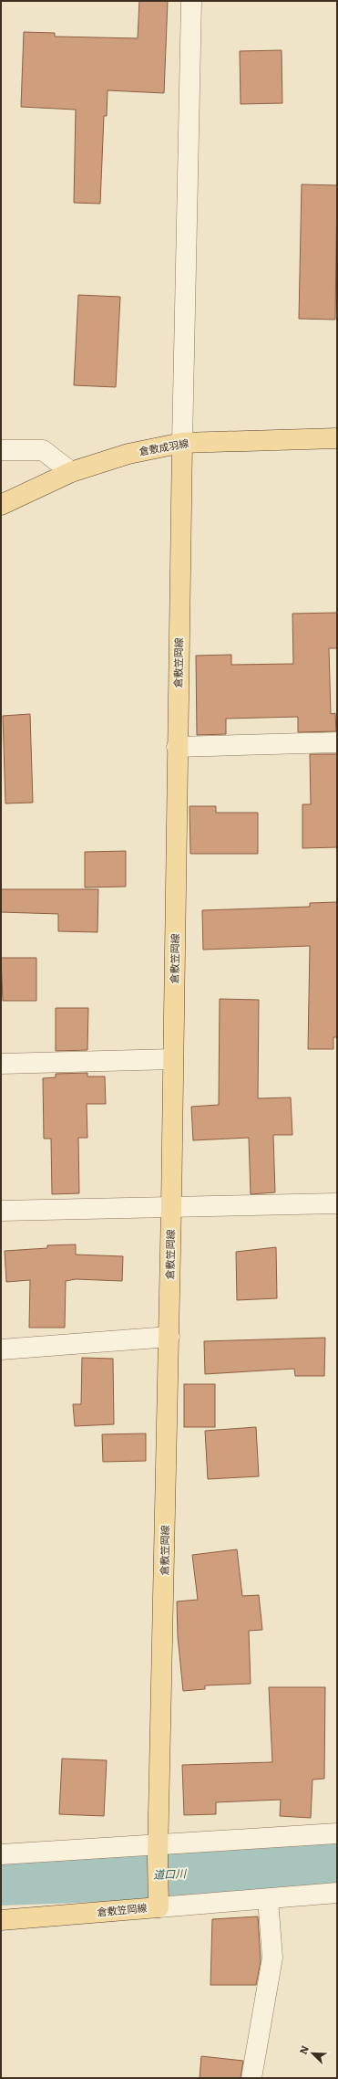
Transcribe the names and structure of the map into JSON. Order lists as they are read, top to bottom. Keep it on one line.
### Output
{"streets":{"main road":["倉敷成羽線","倉敷笠岡線"]},"crossings":[["倉敷成羽線","倉敷笠岡線"]],"water":["道口川"],"north":"top left"}
